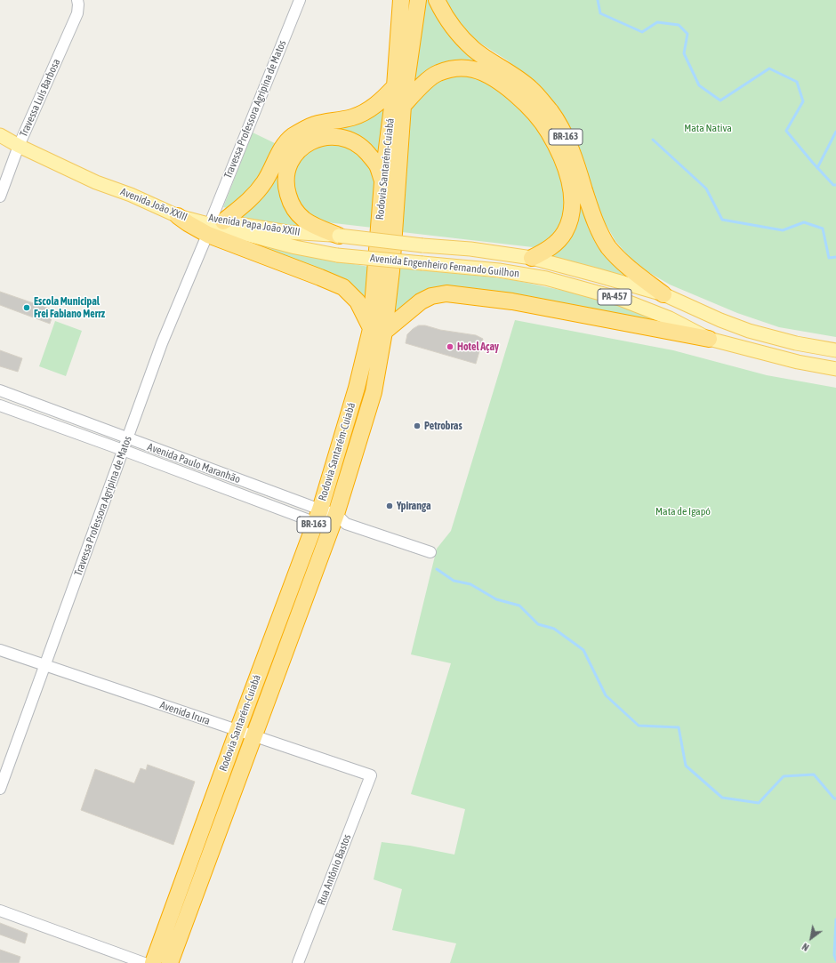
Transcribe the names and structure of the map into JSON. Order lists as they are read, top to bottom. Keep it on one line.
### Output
{"streets":{"highway":["BR-163","Rodovia Santarém-Cuiabá"],"main road":["Avenida João XXIII","Avenida Papa João XXIII","Avenida Engenheiro Fernando Guilhon","PA-457"],"street":["Travessa Luís Barbosa","Travessa Professora Agripina de Matos","Avenida Paulo Maranhão","Avenida Irura","Rua Antônio Bastos"]},"crossings":[["Travessa Luís Barbosa","Avenida João XXIII"],["Travessa Professora Agripina de Matos","Avenida Papa João XXIII"],["Travessa Professora Agripina de Matos","Avenida Engenheiro Fernando Guilhon"],["Travessa Professora Agripina de Matos","Avenida Paulo Maranhão"],["Travessa Professora Agripina de Matos","Avenida Irura"],["BR-163","Rodovia Santarém-Cuiabá"],["BR-163","Avenida Papa João XXIII"],["BR-163","Avenida Engenheiro Fernando Guilhon"],["Rodovia Santarém-Cuiabá","Avenida Paulo Maranhão"],["Rodovia Santarém-Cuiabá","Avenida Irura"],["Avenida João XXIII","Avenida Papa João XXIII"],["Avenida Papa João XXIII","Avenida Engenheiro Fernando Guilhon"],["Avenida Irura","Rua Antônio Bastos"]],"parks":["Mata Nativa","Mata de Igapó"],"places":["Escola Municipal Frei Fabiano Merrz","Hotel Açay","Petrobras","Ypiranga"],"north":"bottom left"}
